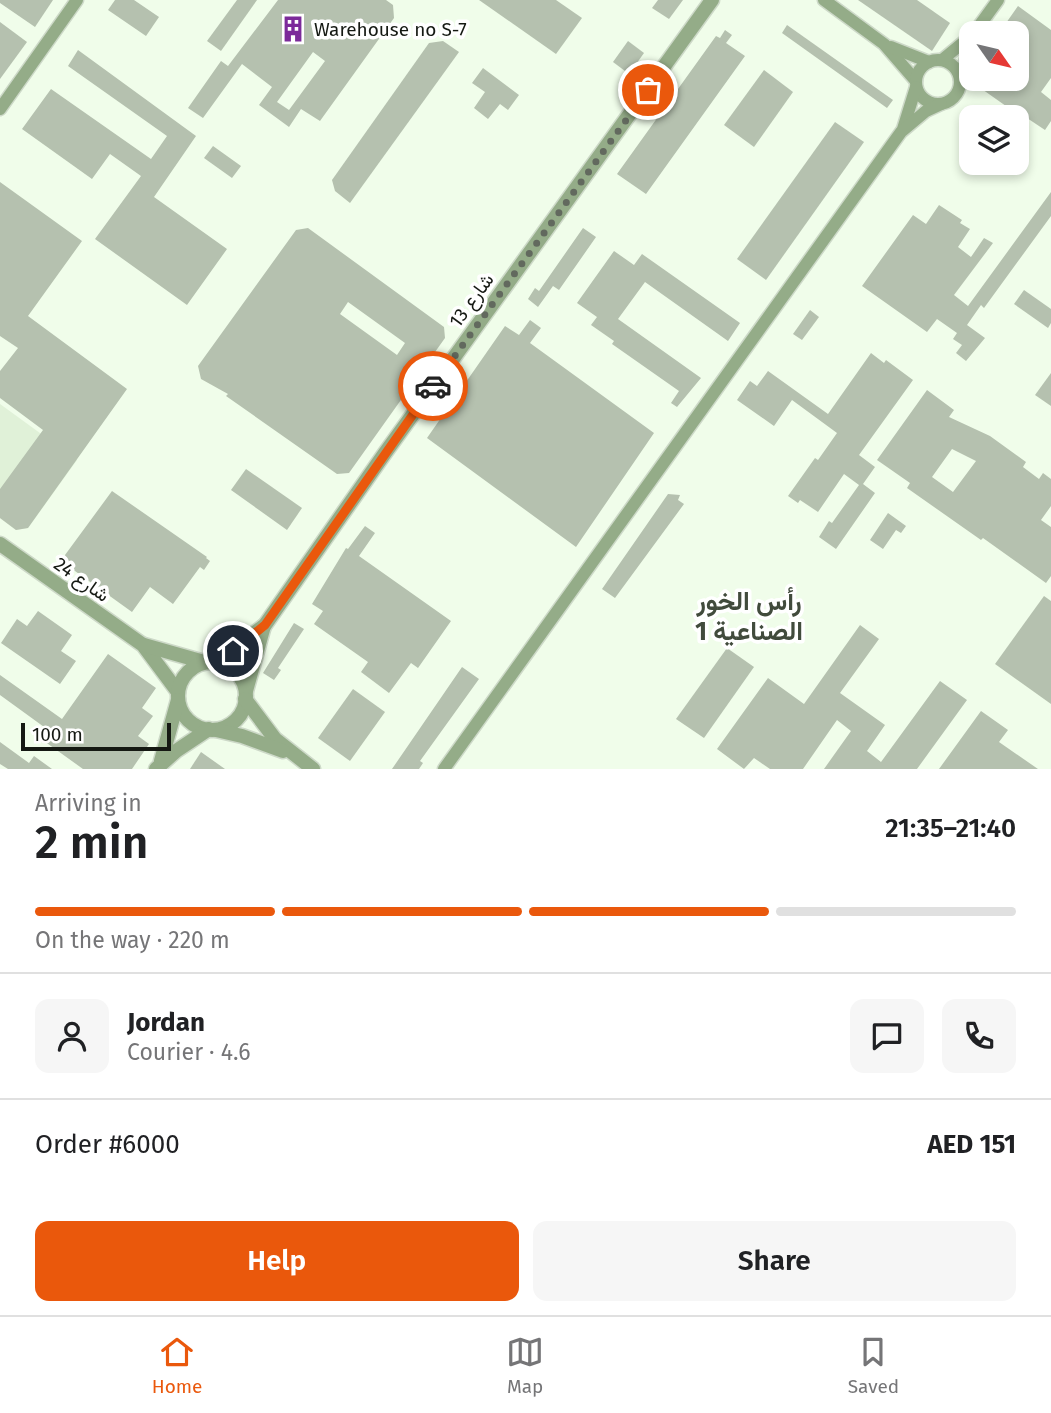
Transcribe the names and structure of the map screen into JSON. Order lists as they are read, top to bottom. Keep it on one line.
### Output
{"streets":{"street":["شارع 13","شارع 24"]},"crossings":[["شارع 13","شارع 24"]],"districts":["رأس الخور الصناعية 1"],"places":{"building":["Warehouse no S-7"]},"scale_bar":"100 m","north":"bottom right","page":{"scale":"100 m","heading":["2 min","Arriving in","21:35–21:40"],"panel":["Jordan","Courier · 4.6","Order #6000","AED 151"],"bar":"On the way · 220 m","buttons":["Help","Share"],"tabs":["Home","Map","Saved"]}}
